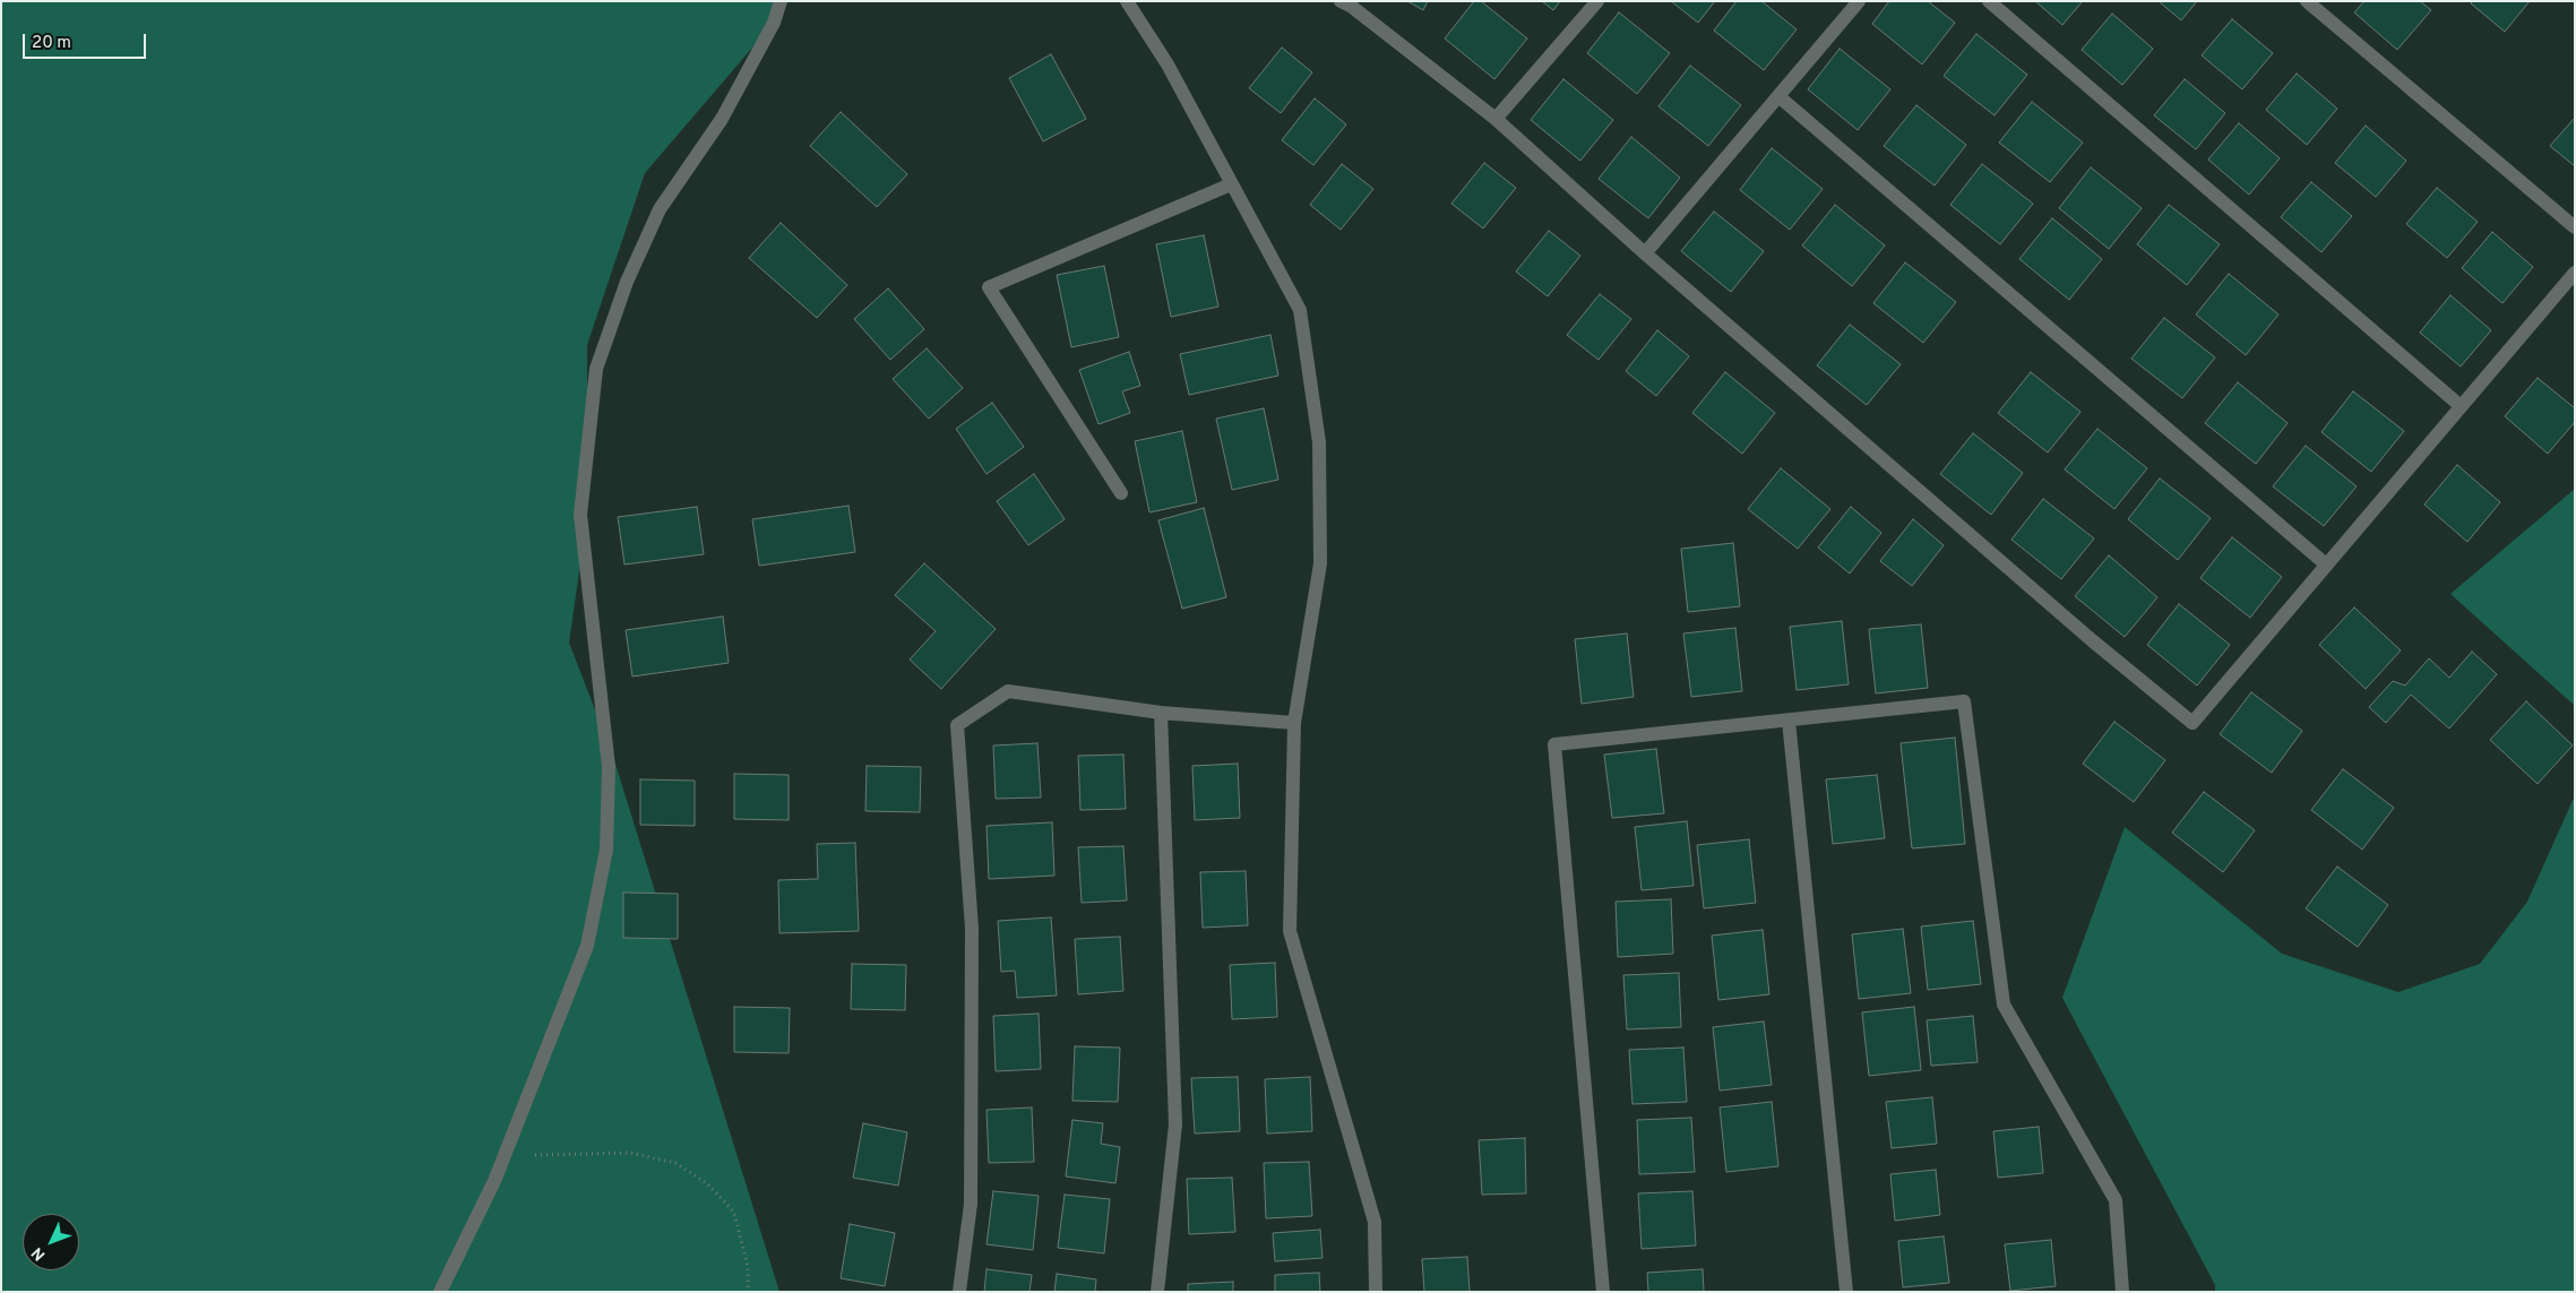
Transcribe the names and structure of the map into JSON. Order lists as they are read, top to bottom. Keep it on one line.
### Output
{"scale_bar":"20 m","north":"bottom left"}
